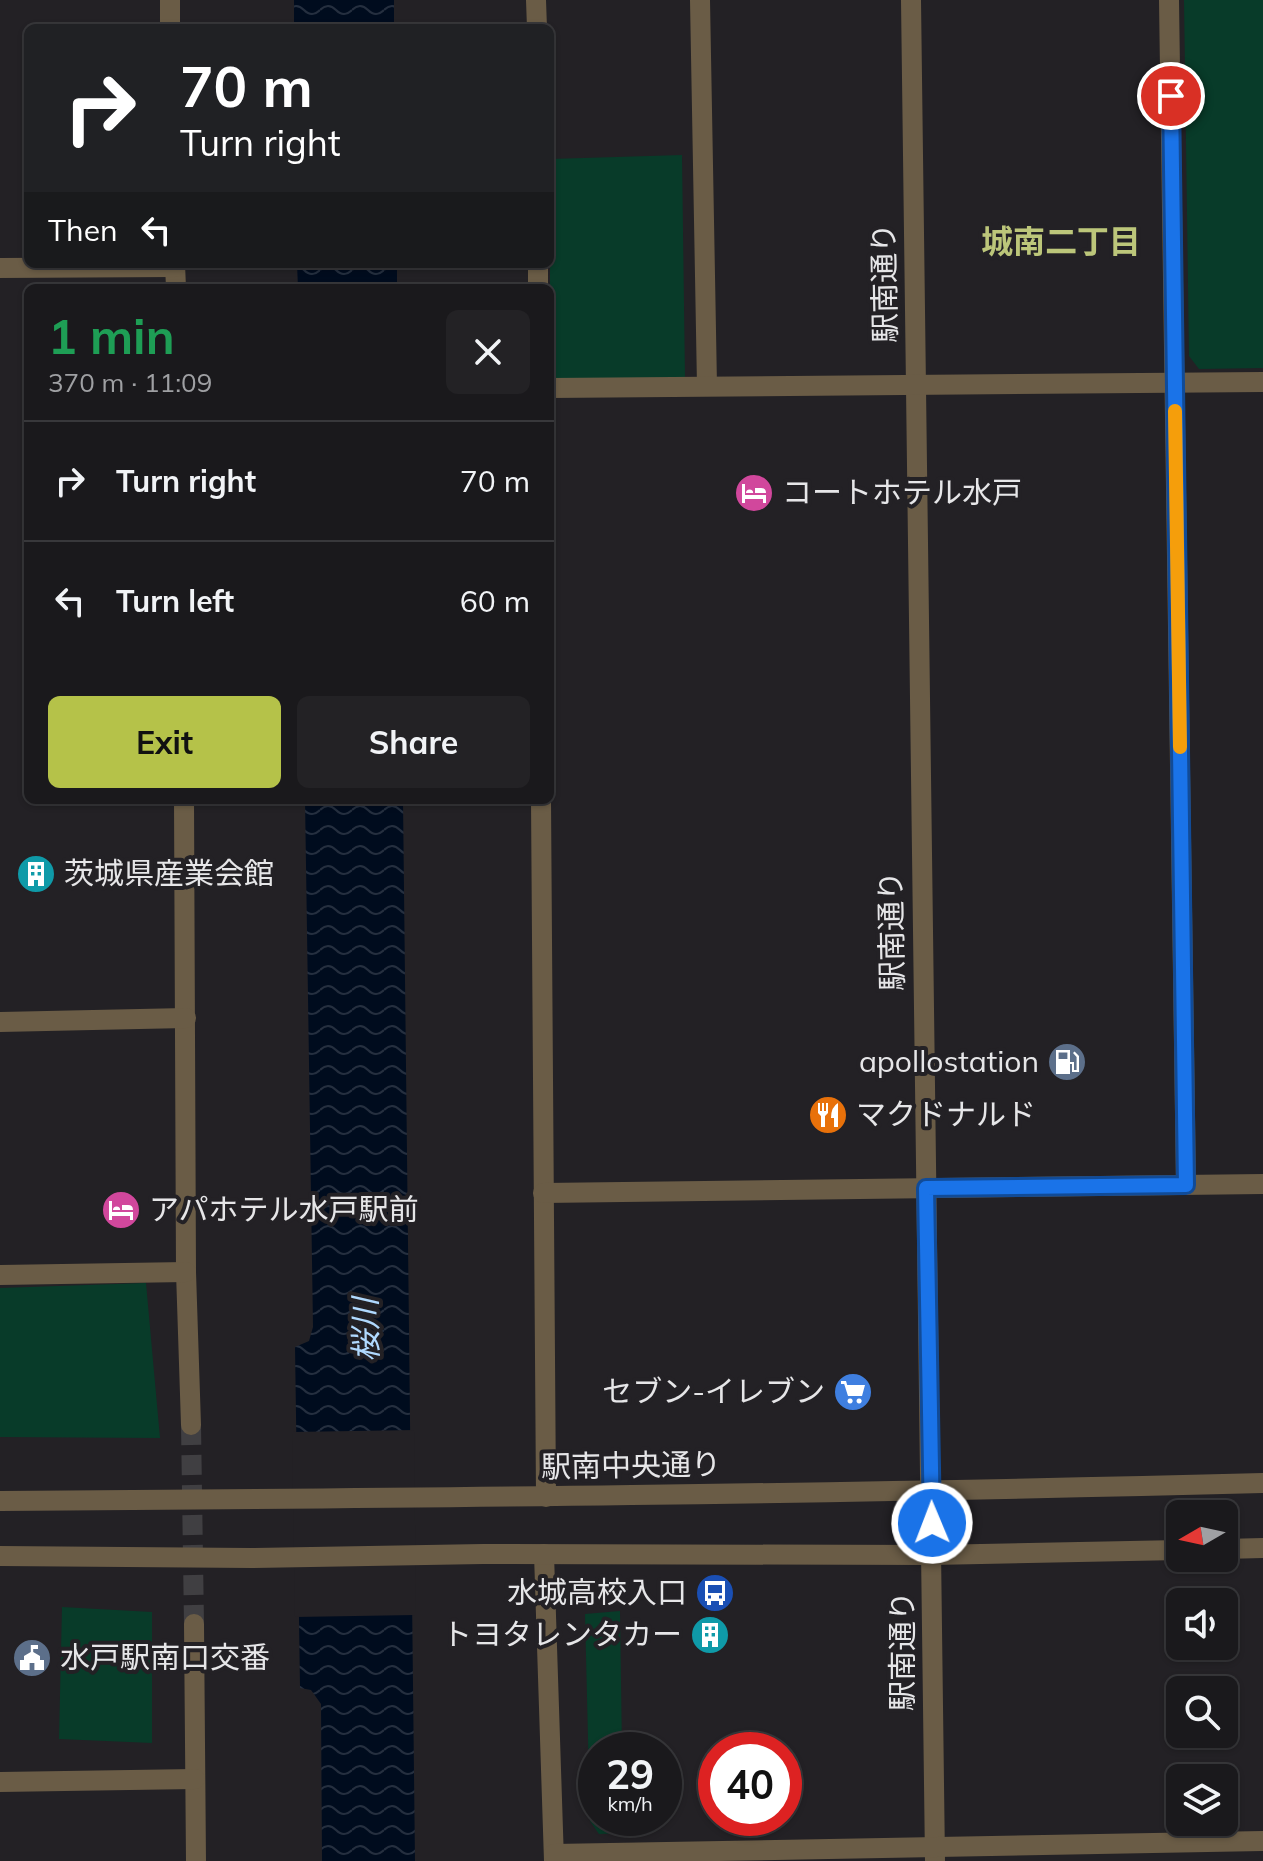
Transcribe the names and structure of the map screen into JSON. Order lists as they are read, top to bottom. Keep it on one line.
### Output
{"streets":{"street":["駅南通り","駅南中央通り"]},"crossings":[["駅南通り","駅南中央通り"]],"districts":["城南二丁目"],"water":["桜川"],"places":{"hotel":["コートホテル水戸","アパホテル水戸駅前"],"building":["茨城県産業会館","トヨタレンタカー"],"fuel station":["apollostation"],"restaurant":["マクドナルド"],"supermarket":["セブン-イレブン"],"bus stop":["水城高校入口"],"public building":["水戸駅南口交番"]},"north":"left","page":{"turn":["70 m","Turn right"],"then":"Then","heading":["1 min","370 m · 11:09"],"list":[{"name":"Turn right","value":"70 m"},{"name":"Turn left","value":"60 m"}],"buttons":["Exit","Share"],"speed":"29 km/h","limit":"40"}}
